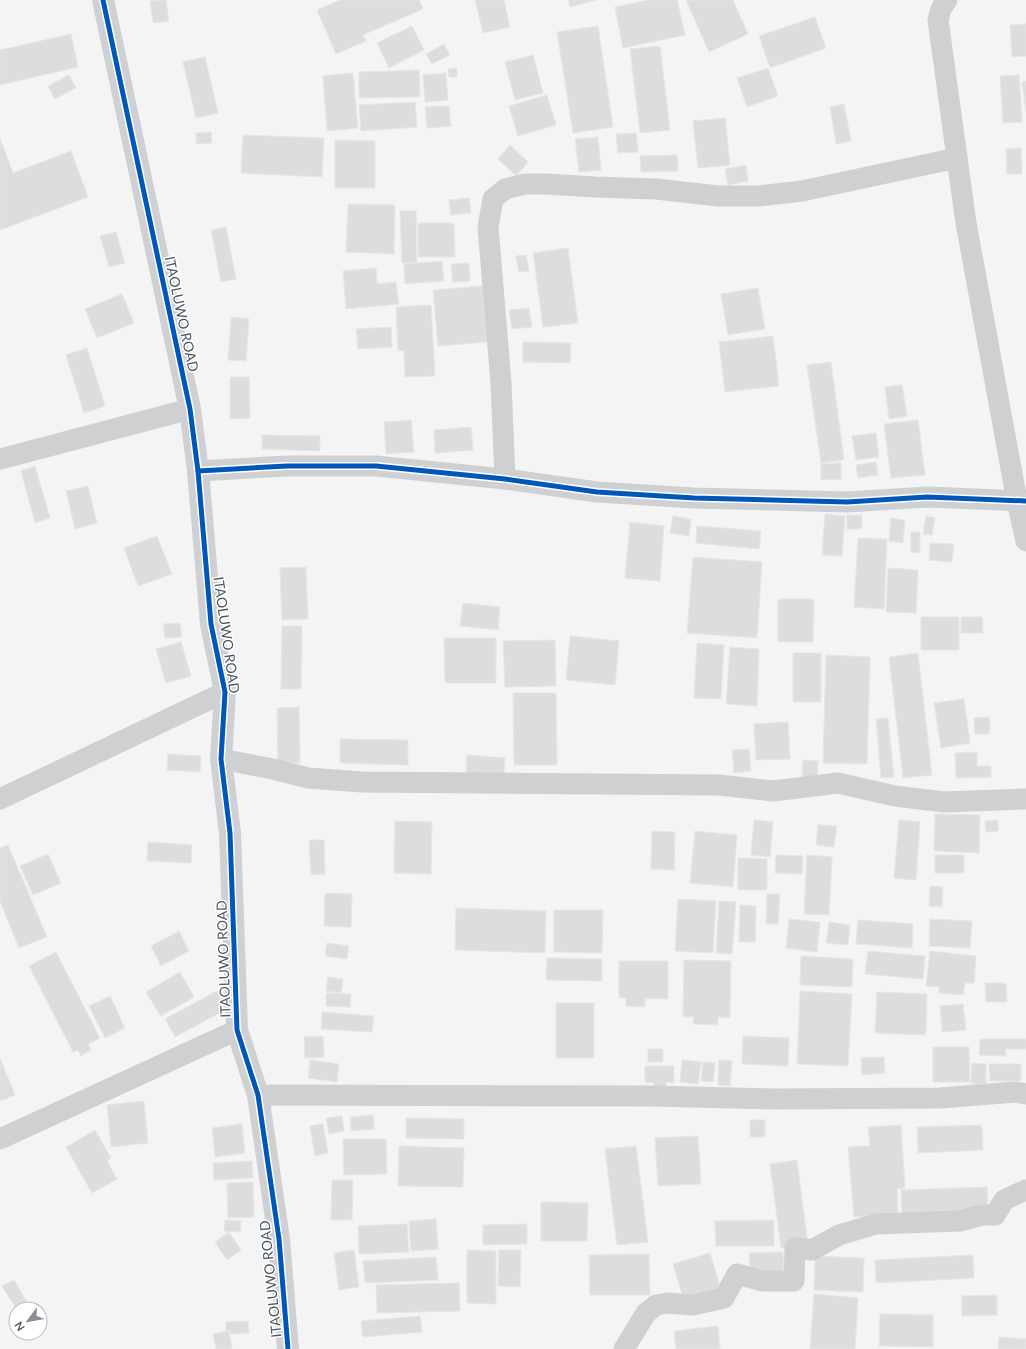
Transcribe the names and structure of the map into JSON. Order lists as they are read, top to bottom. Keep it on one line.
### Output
{"streets":{"street":["ITAOLUWO ROAD"]},"north":"bottom left"}
